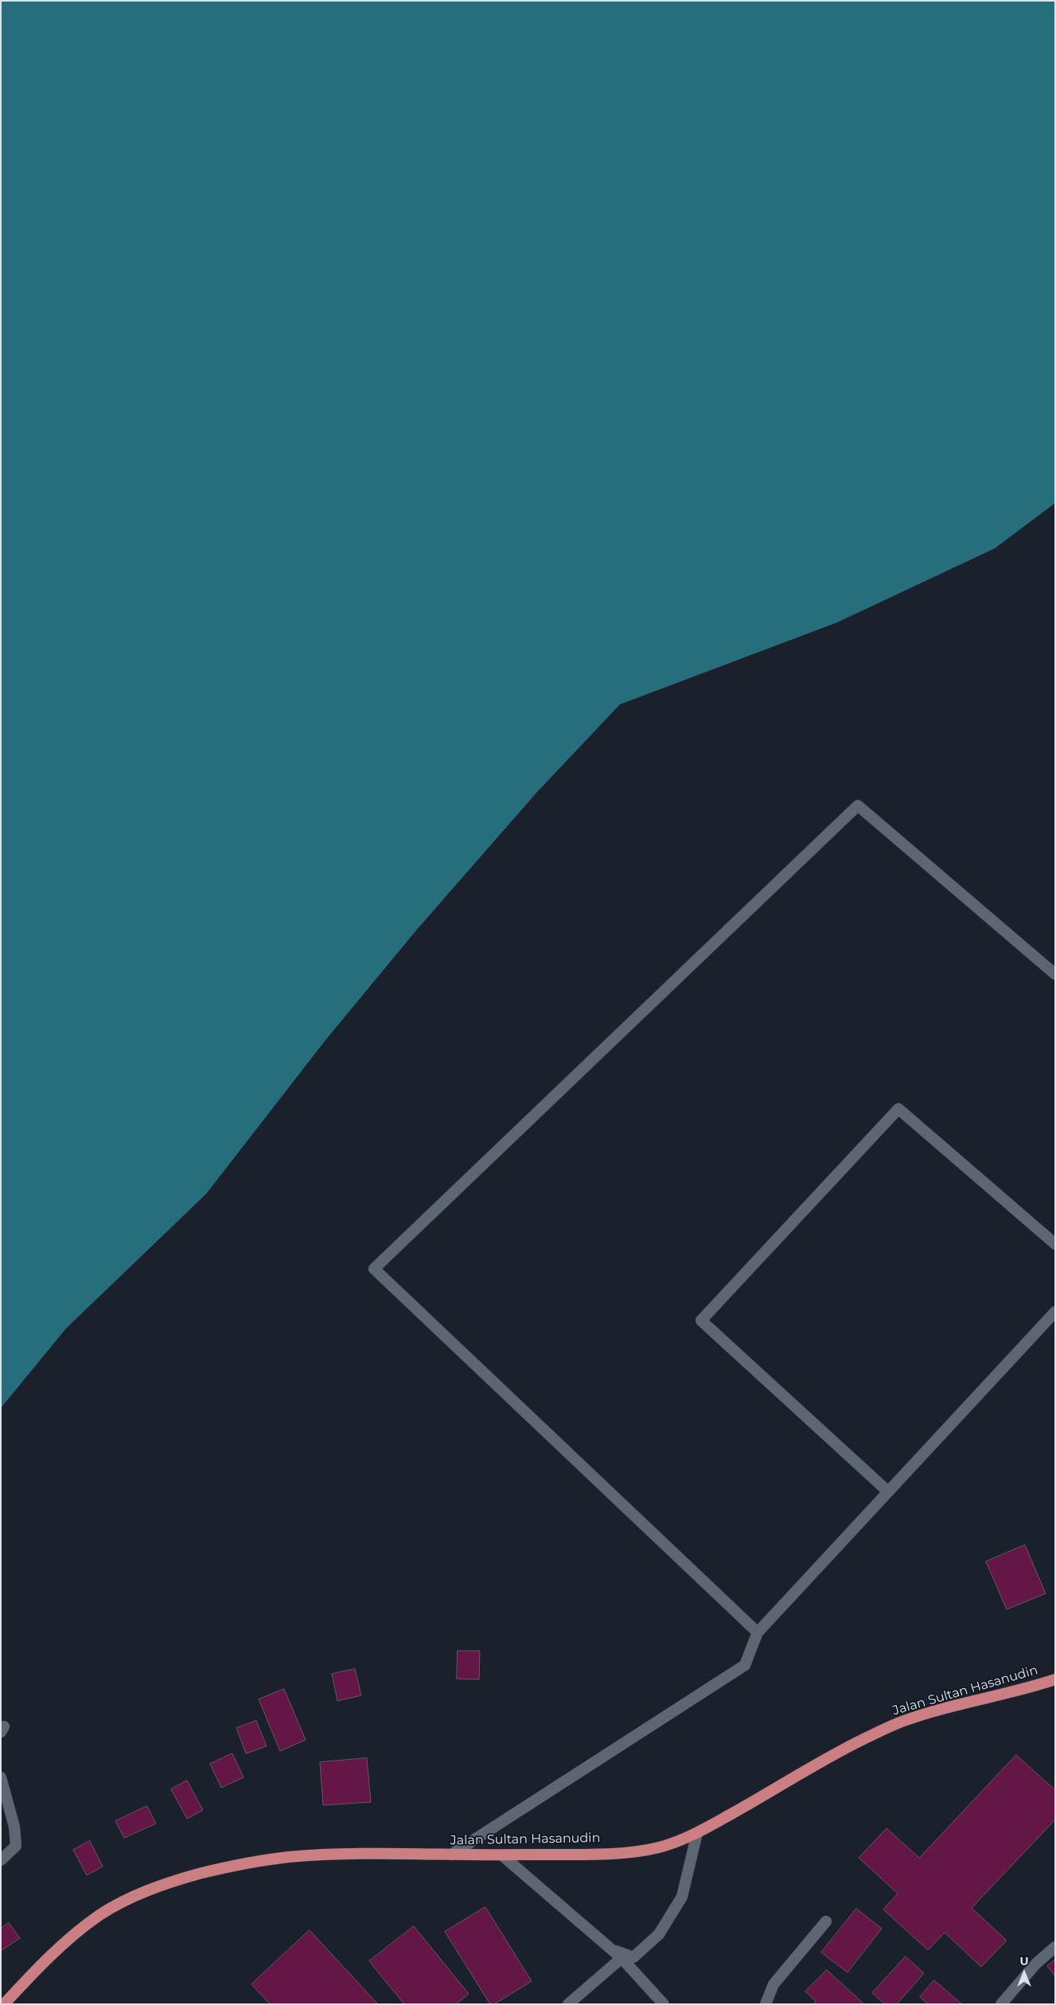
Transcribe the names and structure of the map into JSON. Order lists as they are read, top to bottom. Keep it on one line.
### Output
{"streets":{"highway":["Jalan Sultan Hasanudin"]},"north":"top"}
